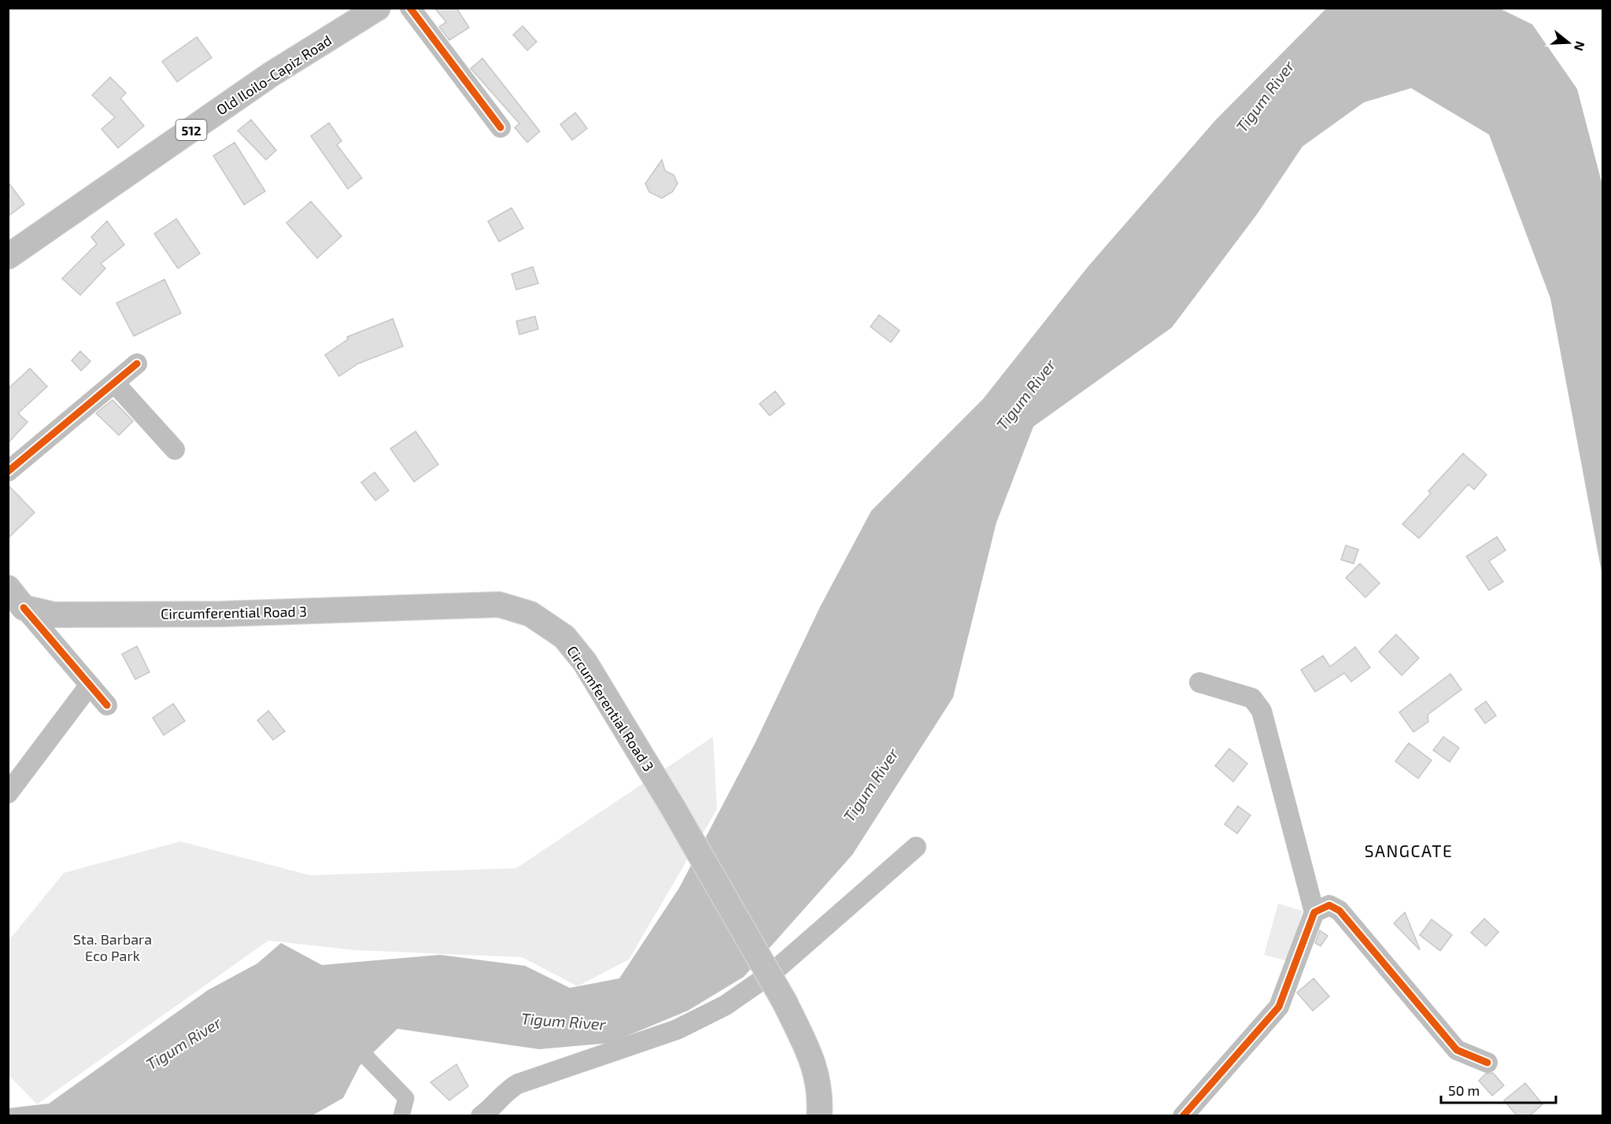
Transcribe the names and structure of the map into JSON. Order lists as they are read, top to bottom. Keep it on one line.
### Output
{"streets":{"main road":["Old Iloilo-Capiz Road","512","Circumferential Road 3"]},"districts":["SANGCATE"],"water":["Tigum River"],"parks":["Sta. Barbara Eco Park"],"scale_bar":"50 m","north":"right"}
